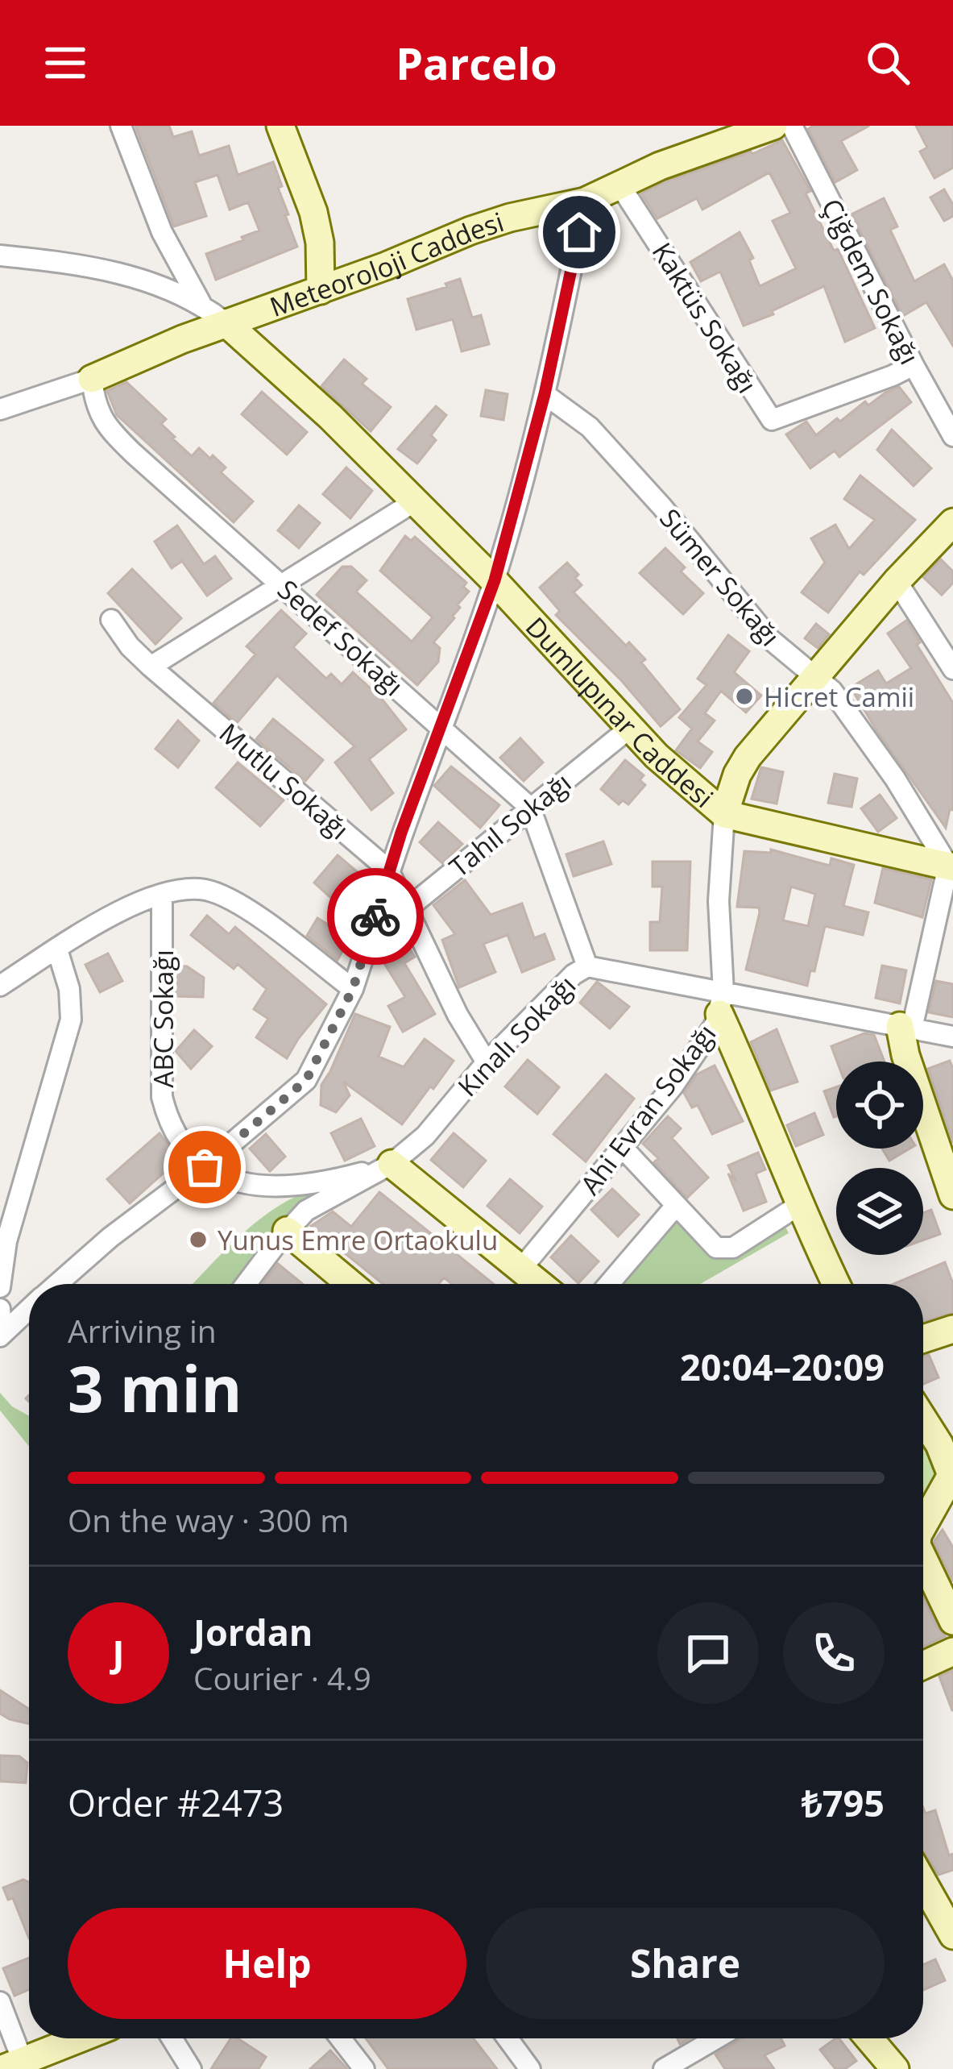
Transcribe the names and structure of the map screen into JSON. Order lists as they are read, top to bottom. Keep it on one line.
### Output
{"streets":{"street":["Meteoroloji Caddesi","Çiğdem Sokağı","Kaktüs Sokağı","Sümer Sokağı","Sedef Sokağı","Dumlupınar Caddesi","Mutlu Sokağı","Tahıl Sokağı","ABC Sokağı","Kınalı Sokağı","Ahi Evran Sokağı"]},"crossings":[["Meteoroloji Caddesi","Kaktüs Sokağı"],["Meteoroloji Caddesi","Sedef Sokağı"],["Meteoroloji Caddesi","Dumlupınar Caddesi"],["Çiğdem Sokağı","Kaktüs Sokağı"],["Sümer Sokağı","Dumlupınar Caddesi"],["Sedef Sokağı","Tahıl Sokağı"],["Sedef Sokağı","Kınalı Sokağı"],["Dumlupınar Caddesi","Tahıl Sokağı"],["Dumlupınar Caddesi","Ahi Evran Sokağı"],["Mutlu Sokağı","Tahıl Sokağı"],["Mutlu Sokağı","Kınalı Sokağı"],["ABC Sokağı","Kınalı Sokağı"],["Kınalı Sokağı","Ahi Evran Sokağı"]],"places":["Hicret Camii","Yunus Emre Ortaokulu"],"page":{"header":"Parcelo","heading":["3 min","Arriving in","20:04–20:09"],"panel":["Jordan","Courier · 4.9","Order #2473","₺795"],"bar":"On the way · 300 m","round":"J","buttons":["Help","Share"]}}
